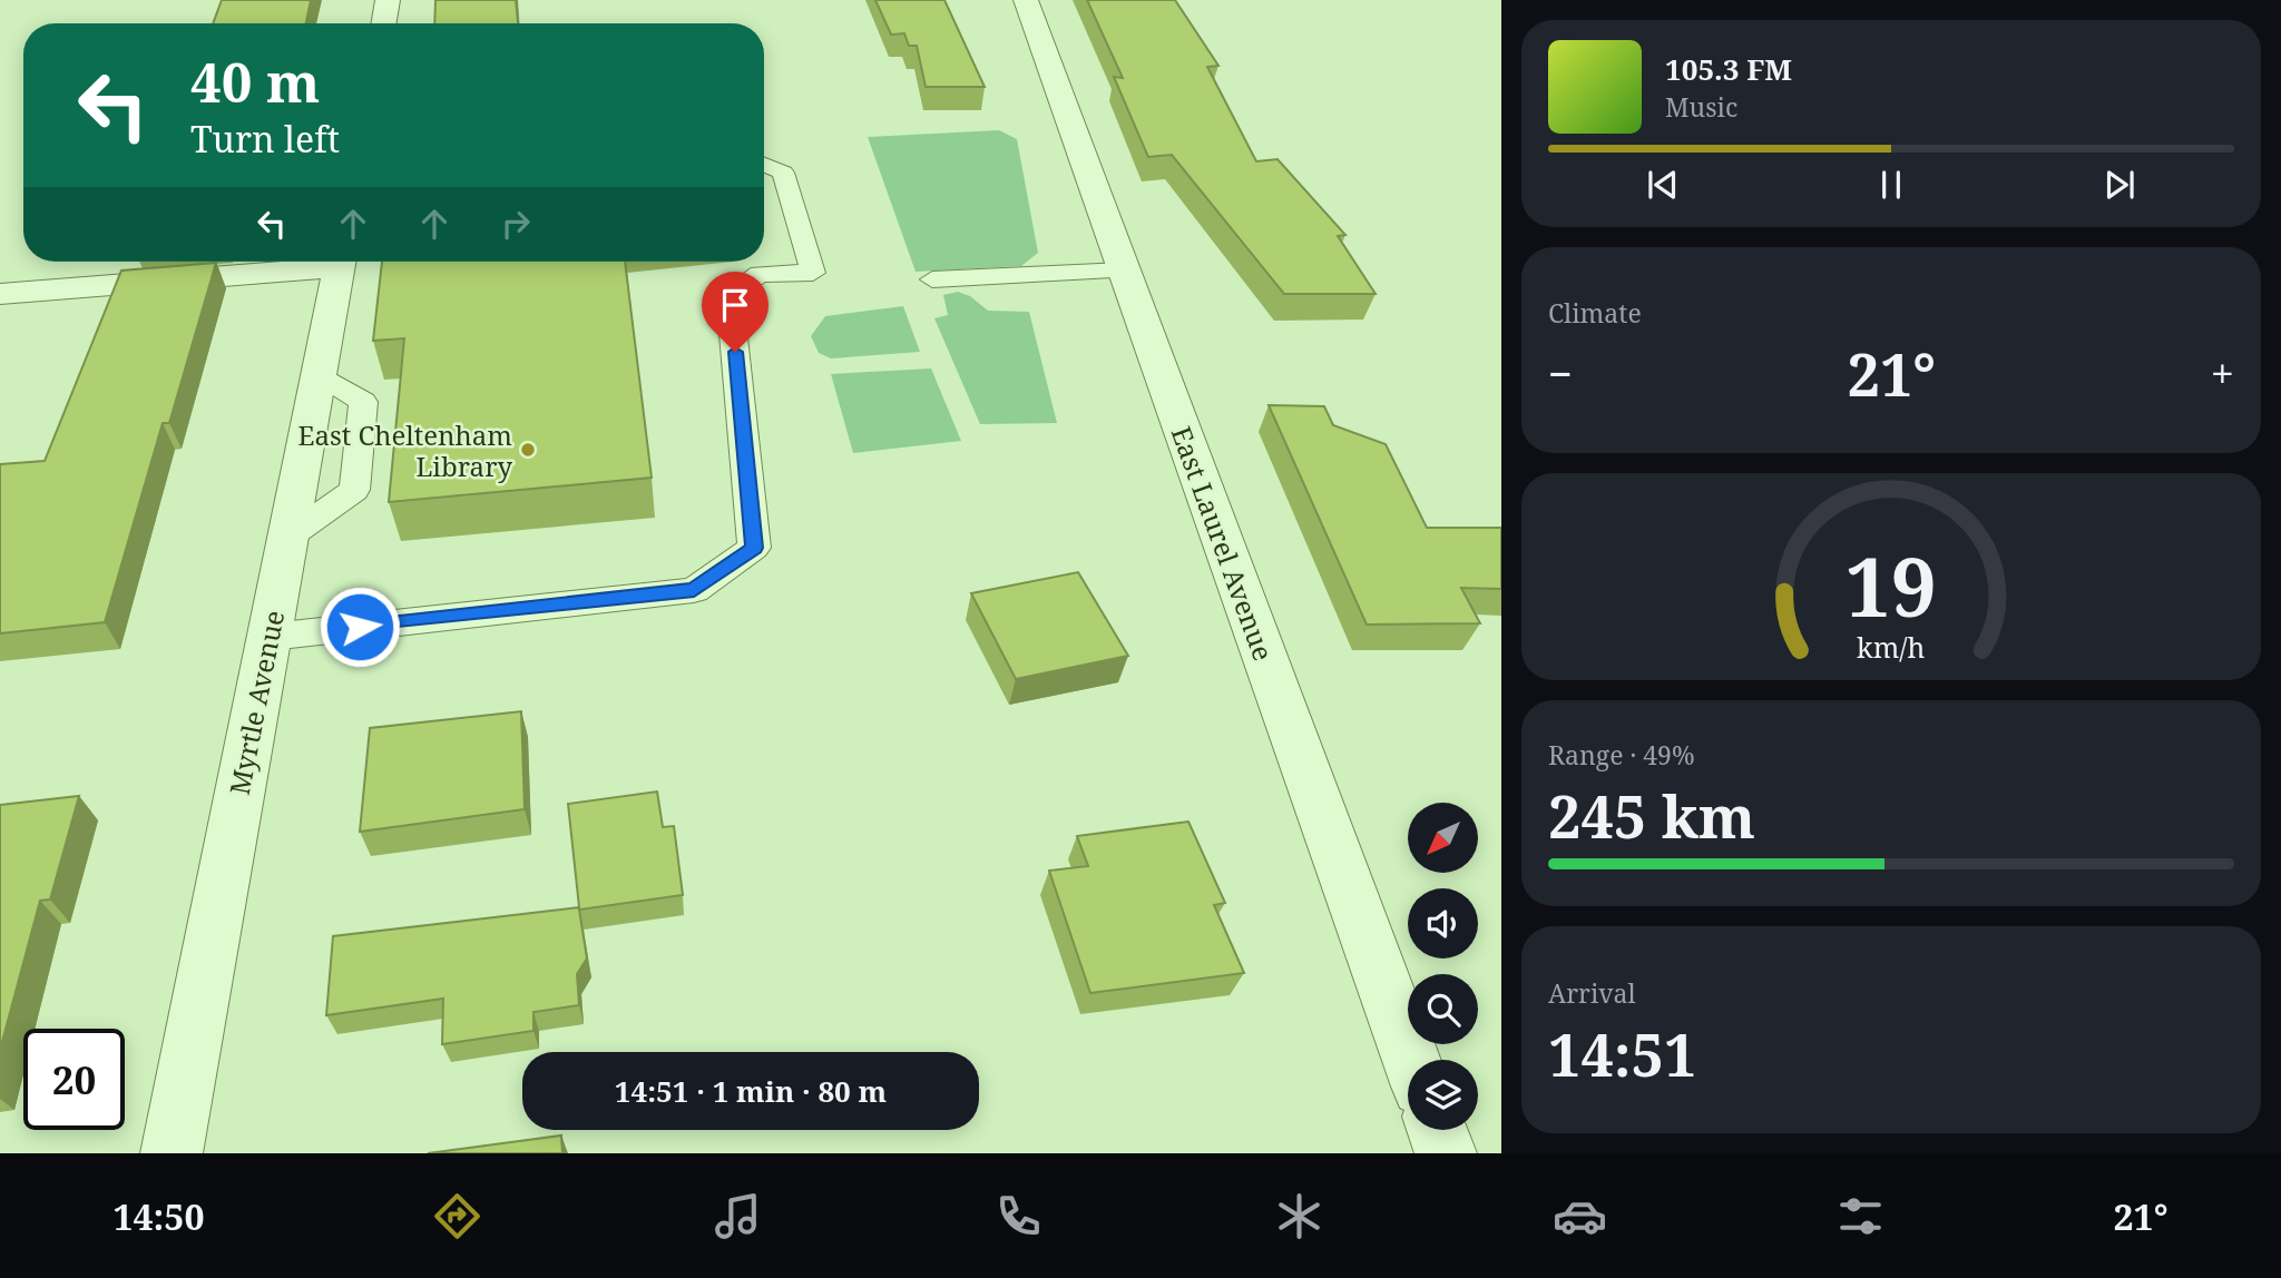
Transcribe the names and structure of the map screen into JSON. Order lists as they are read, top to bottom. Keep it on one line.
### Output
{"streets":{"street":["East Laurel Avenue","Myrtle Avenue"]},"places":["East Cheltenham Library"],"north":"bottom left","page":{"turn":["40 m","Turn left"],"song":["105.3 FM","Music"],"tile":["Climate",["Range · 49%","245 km"],["Arrival","14:51"]],"heat":["−","21°","+"],"limit":"20","trip":"14:51 · 1 min · 80 m","tabs":["14:50","21°"],"gauge":["19","km/h"]}}
